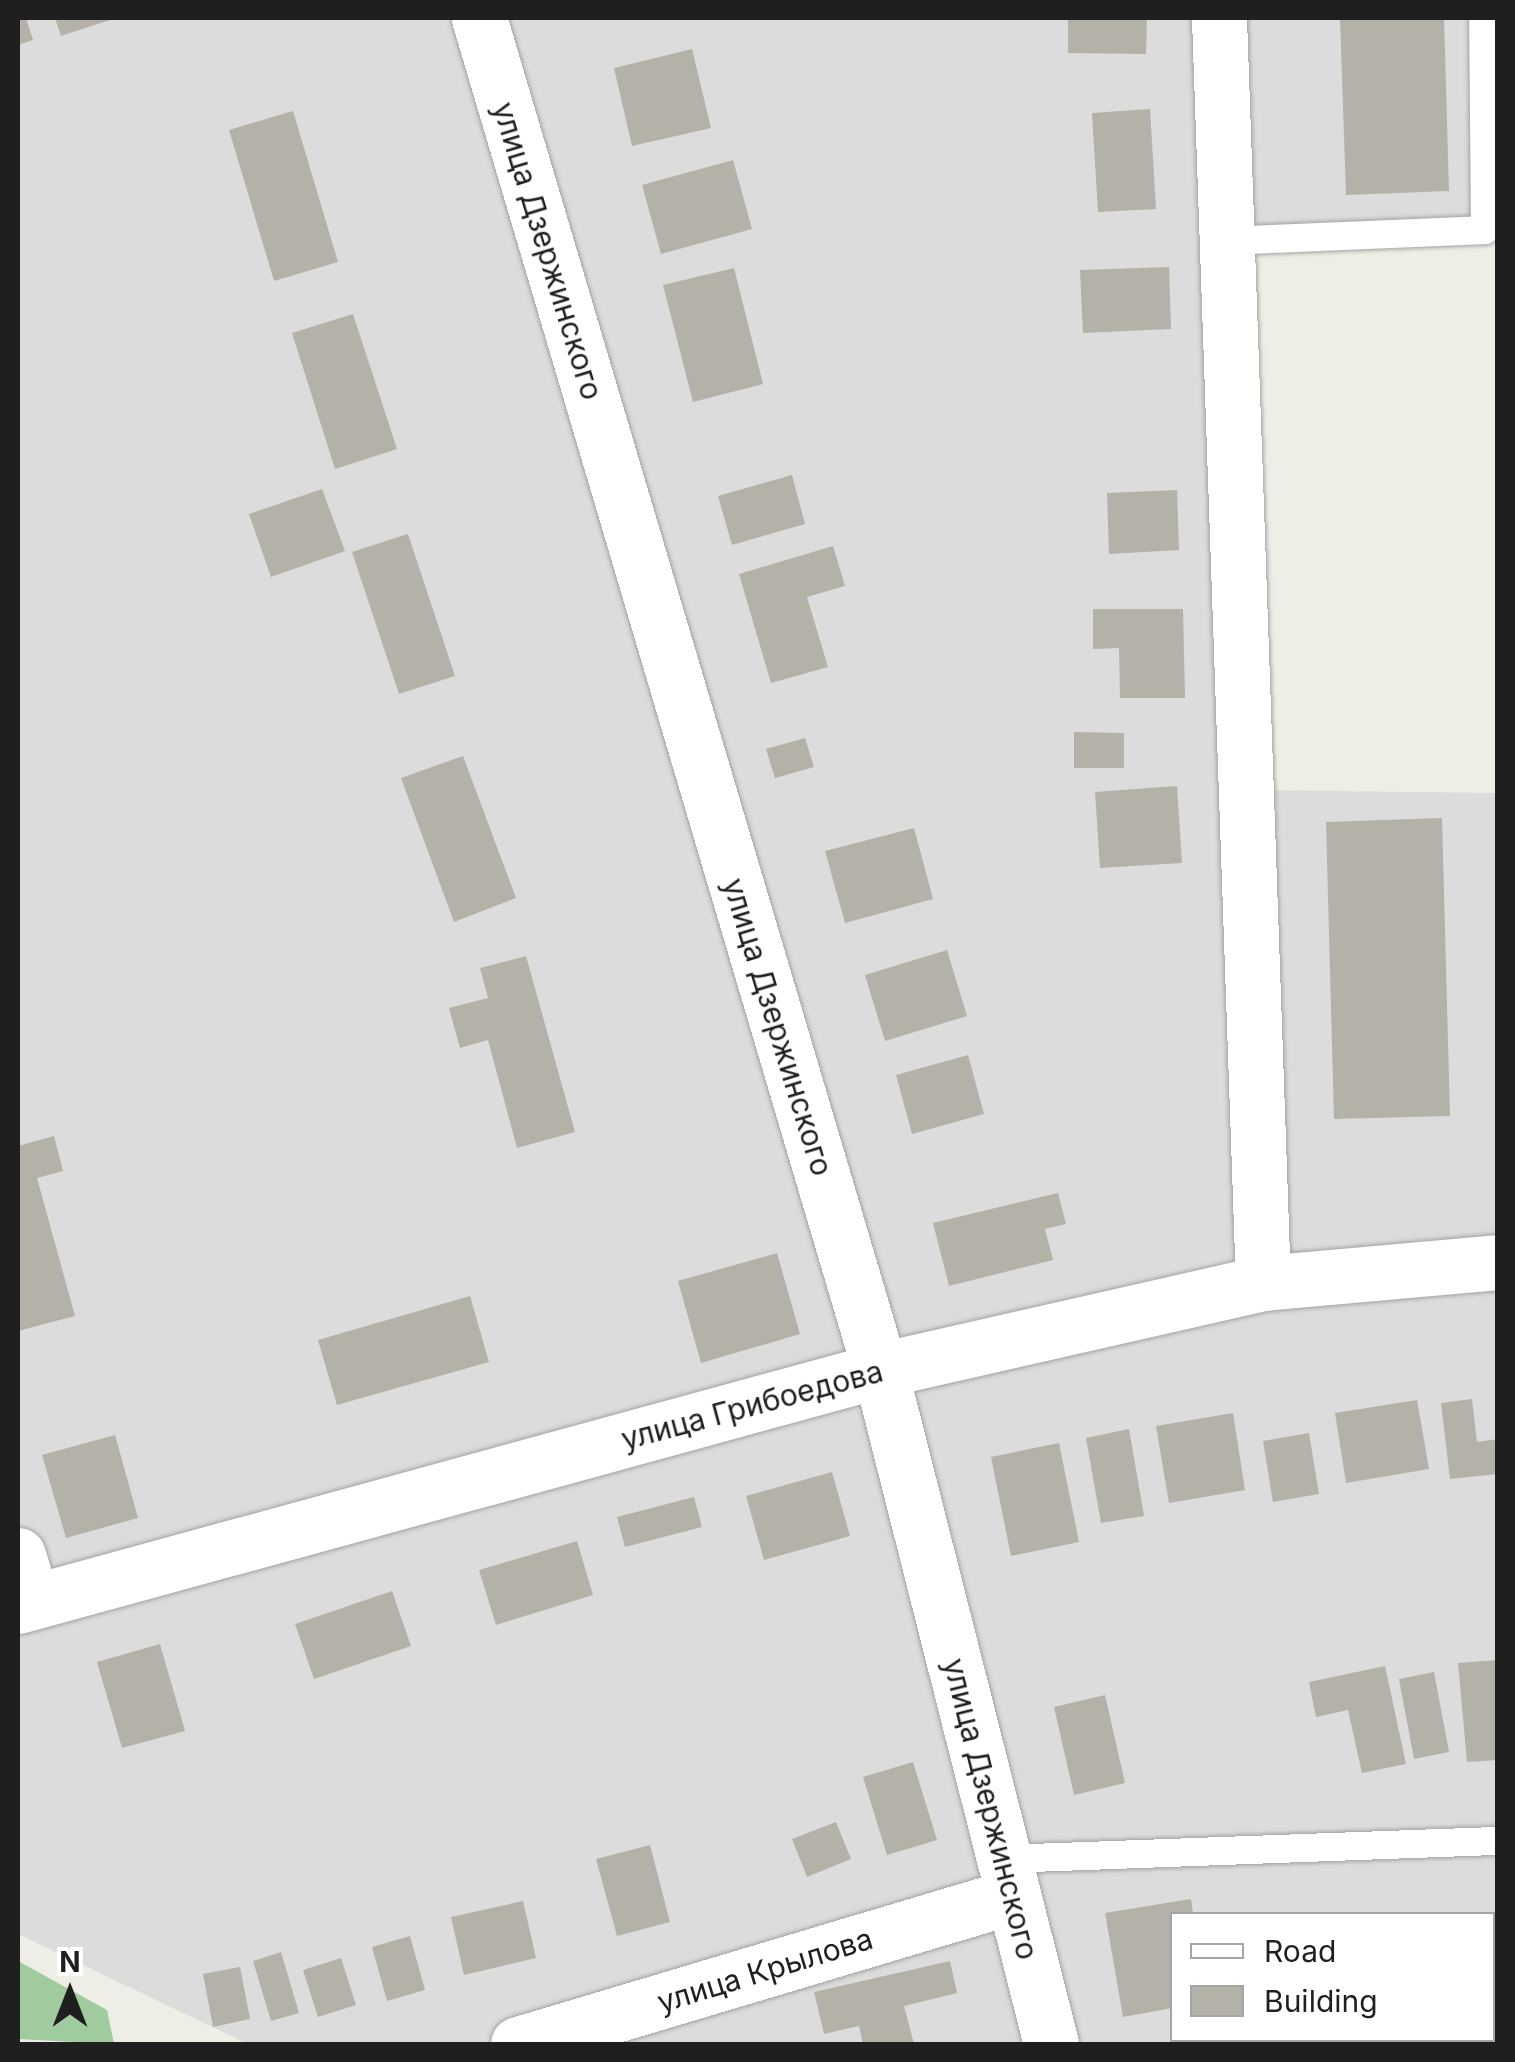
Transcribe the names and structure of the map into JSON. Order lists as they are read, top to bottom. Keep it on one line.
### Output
{"streets":{"street":["улица Дзержинского","улица Грибоедова","улица Крылова"]},"crossings":[["улица Дзержинского","улица Грибоедова"],["улица Дзержинского","улица Крылова"]],"legend":["Road","Building"],"north":"top"}
